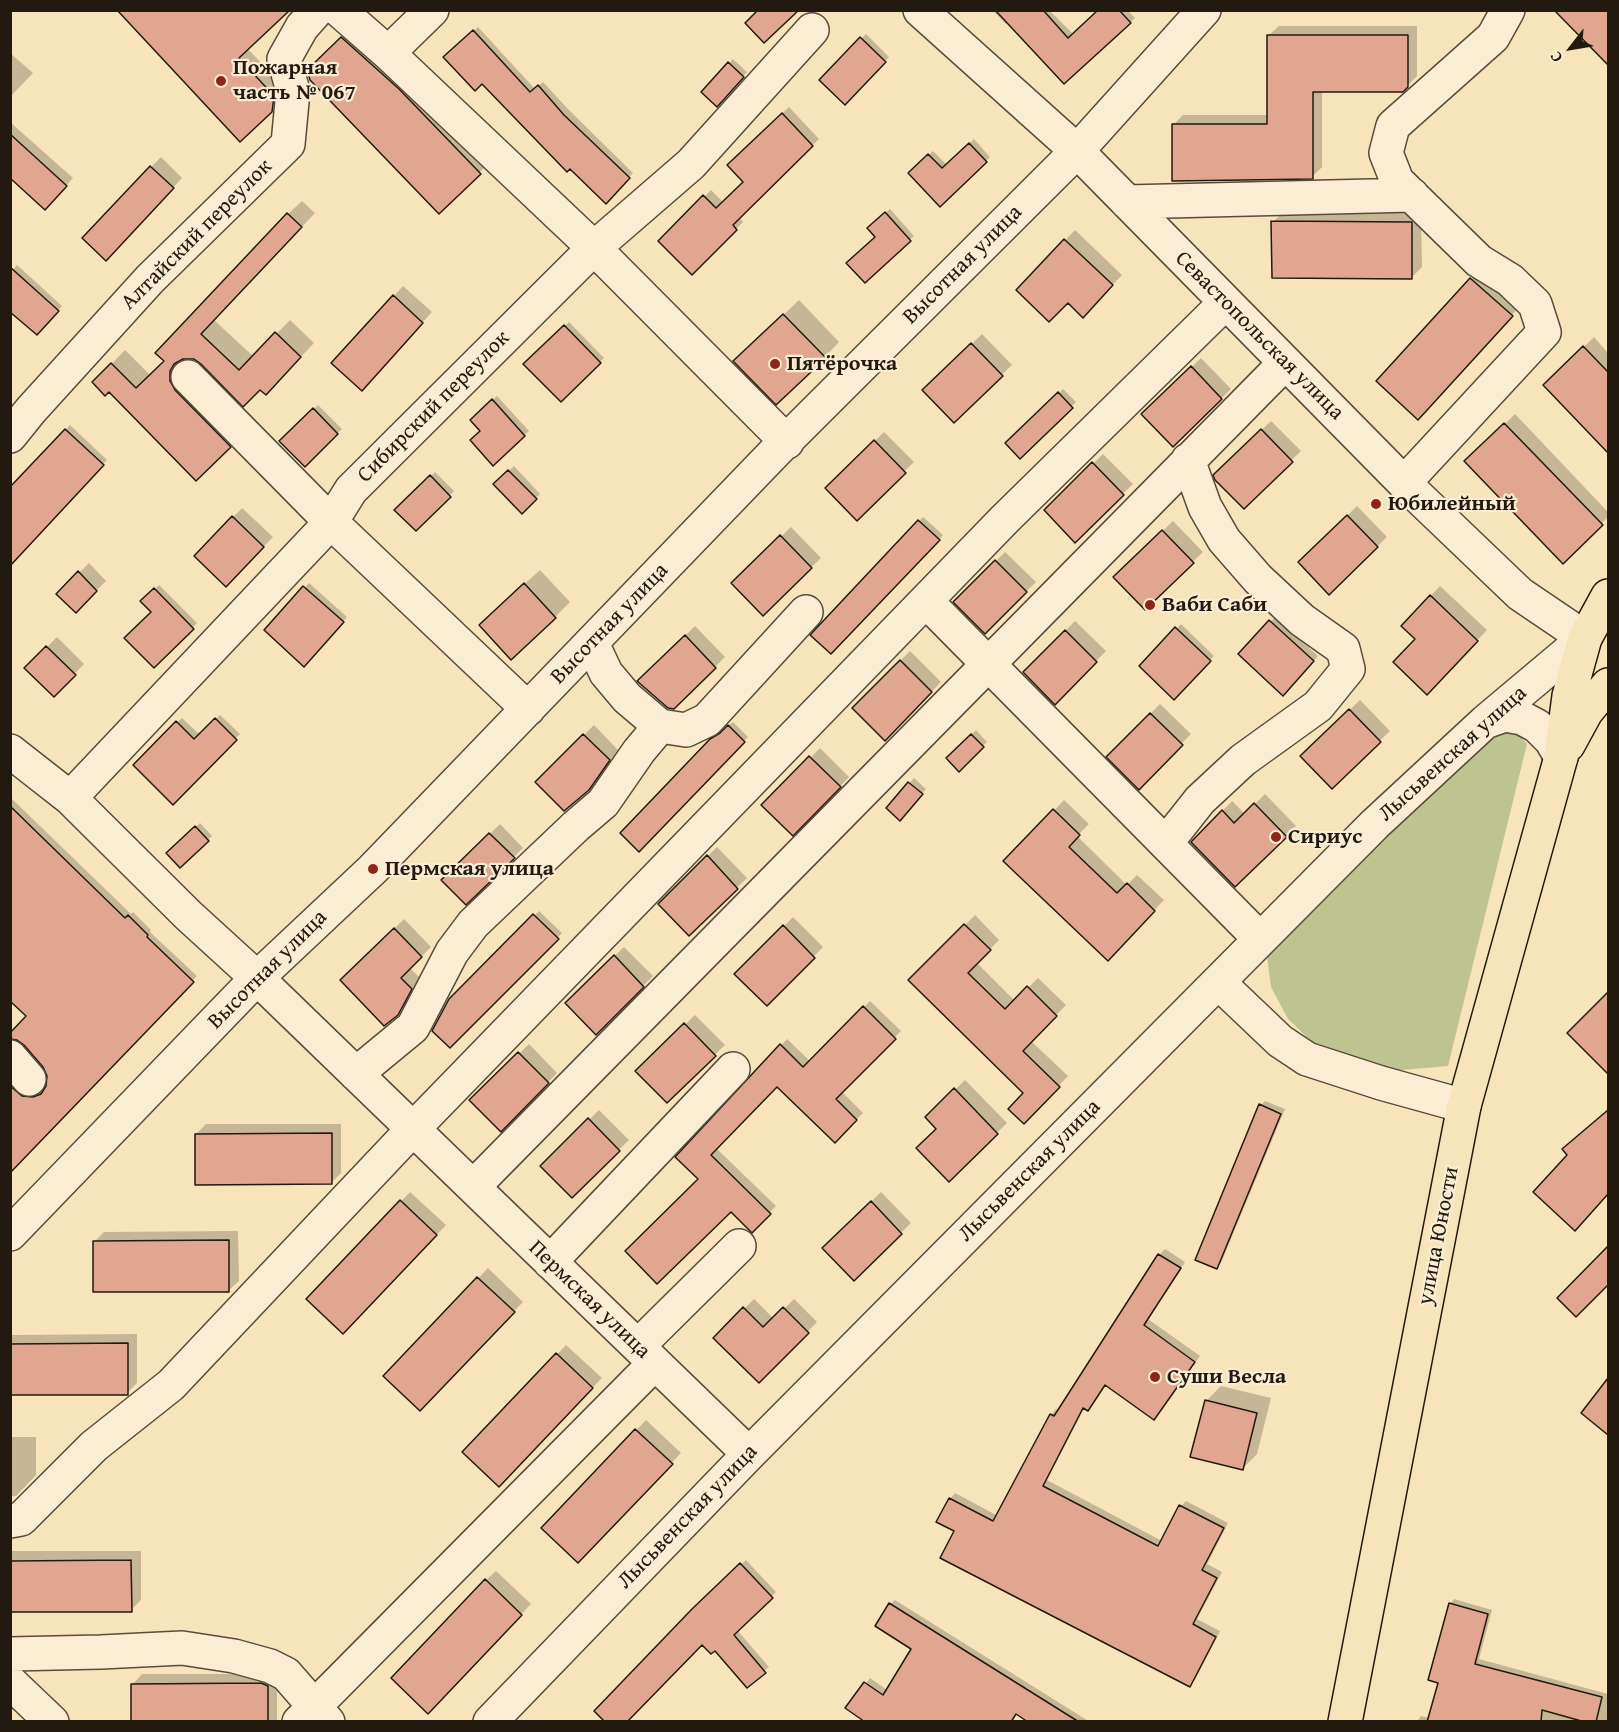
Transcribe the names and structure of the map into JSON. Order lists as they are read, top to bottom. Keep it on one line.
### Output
{"streets":{"main road":["Лысьвенская улица","улица Юности"],"street":["Алтайский переулок","Высотная улица","Севастопольская улица","Сибирский переулок","Пермская улица"]},"crossings":[["Высотная улица","Севастопольская улица"],["Высотная улица","Пермская улица"],["Севастопольская улица","Лысьвенская улица"],["Сибирский переулок","Пермская улица"],["Лысьвенская улица","улица Юности"],["Лысьвенская улица","Пермская улица"]],"places":["Пожарная часть № 067","Пятёрочка","Юбилейный","Ваби Саби","Сириус","Пермская улица","Суши Весла"],"north":"bottom left"}
